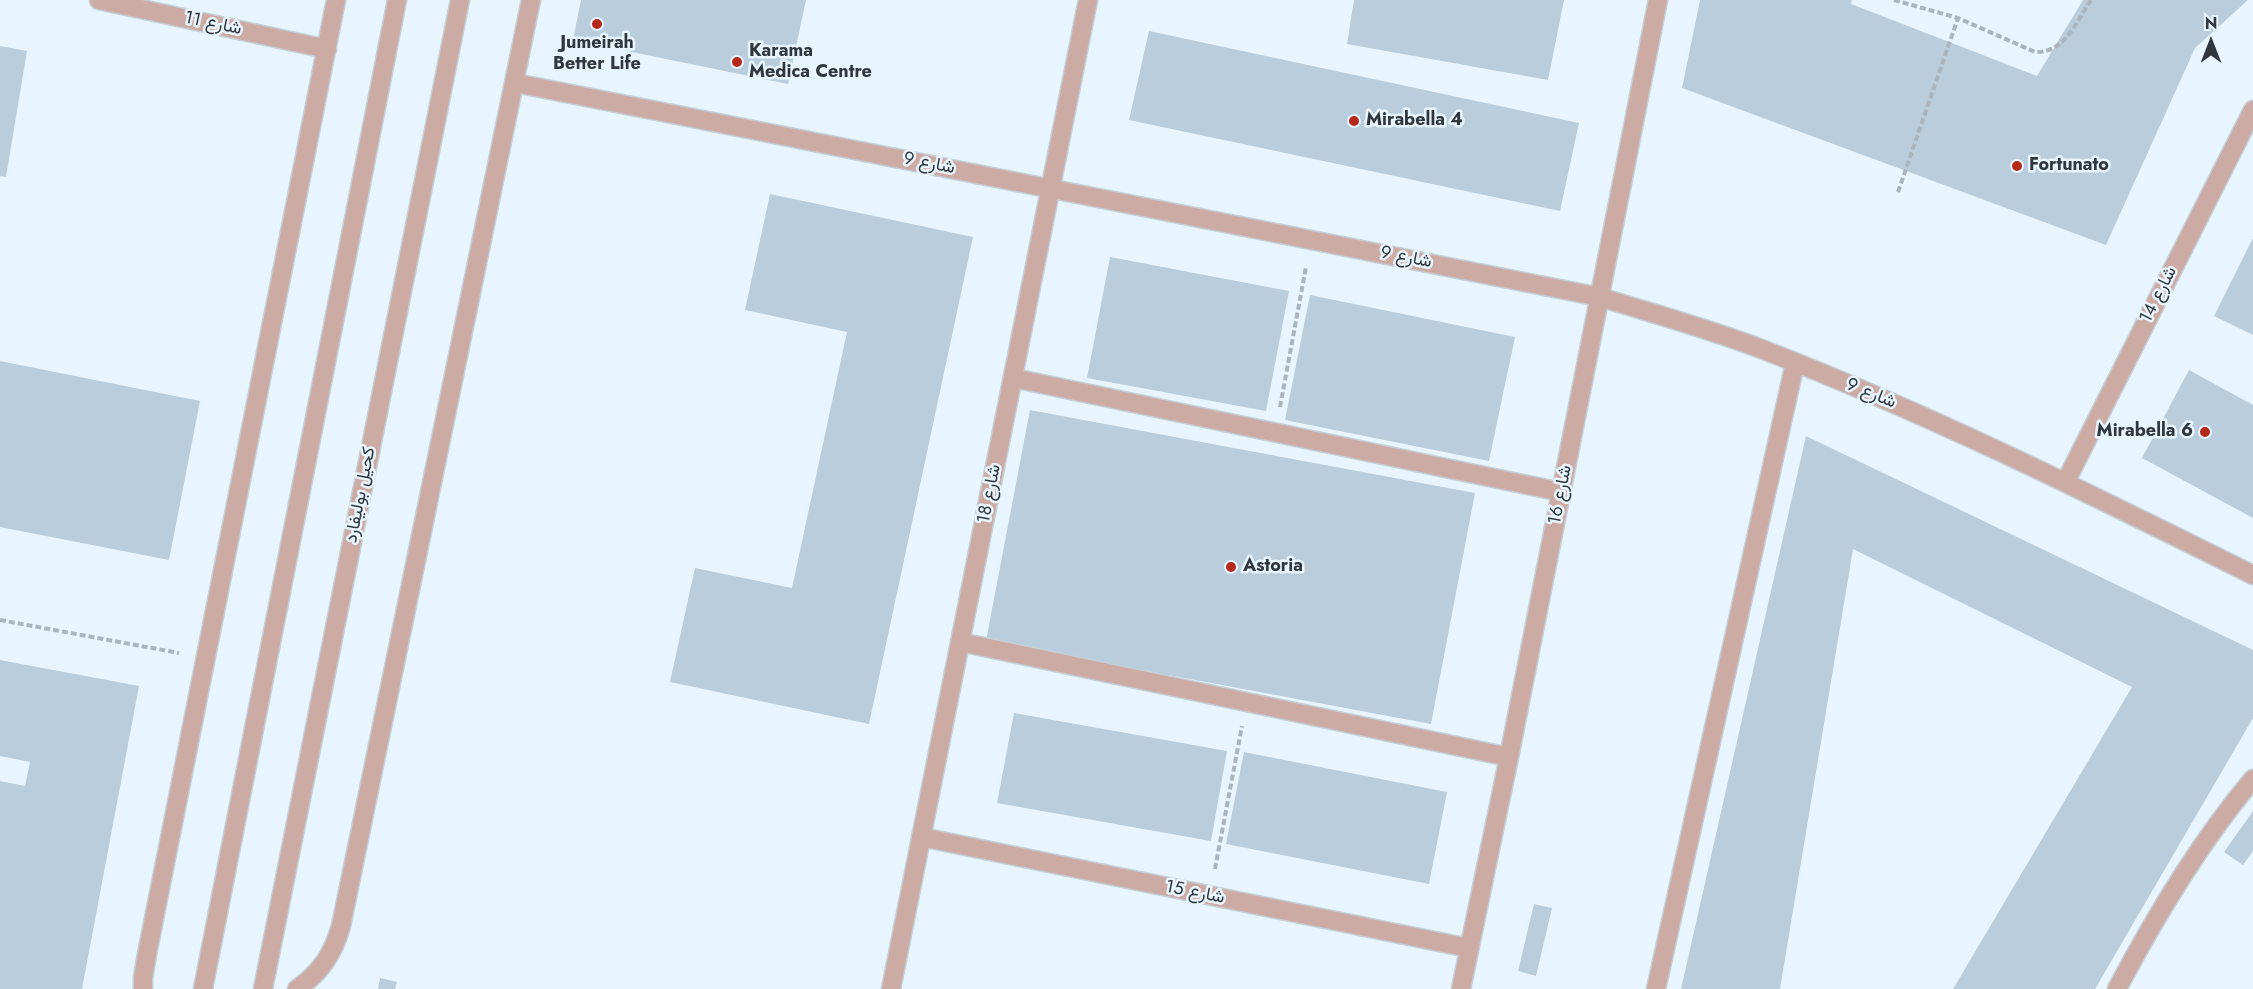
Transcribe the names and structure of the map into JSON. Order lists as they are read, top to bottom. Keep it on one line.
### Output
{"streets":{"street":["شارع 11","شارع 9","شارع 14","شارع 18","كحيل بوليفارد","شارع 16","شارع 15"]},"crossings":[["شارع 9","شارع 14"],["شارع 9","شارع 18"],["شارع 9","شارع 16"],["شارع 18","شارع 15"],["شارع 16","شارع 15"]],"places":["Jumeirah Better Life","Karama Medica Centre","Mirabella 4","Fortunato","Mirabella 6","Astoria"],"north":"top"}
